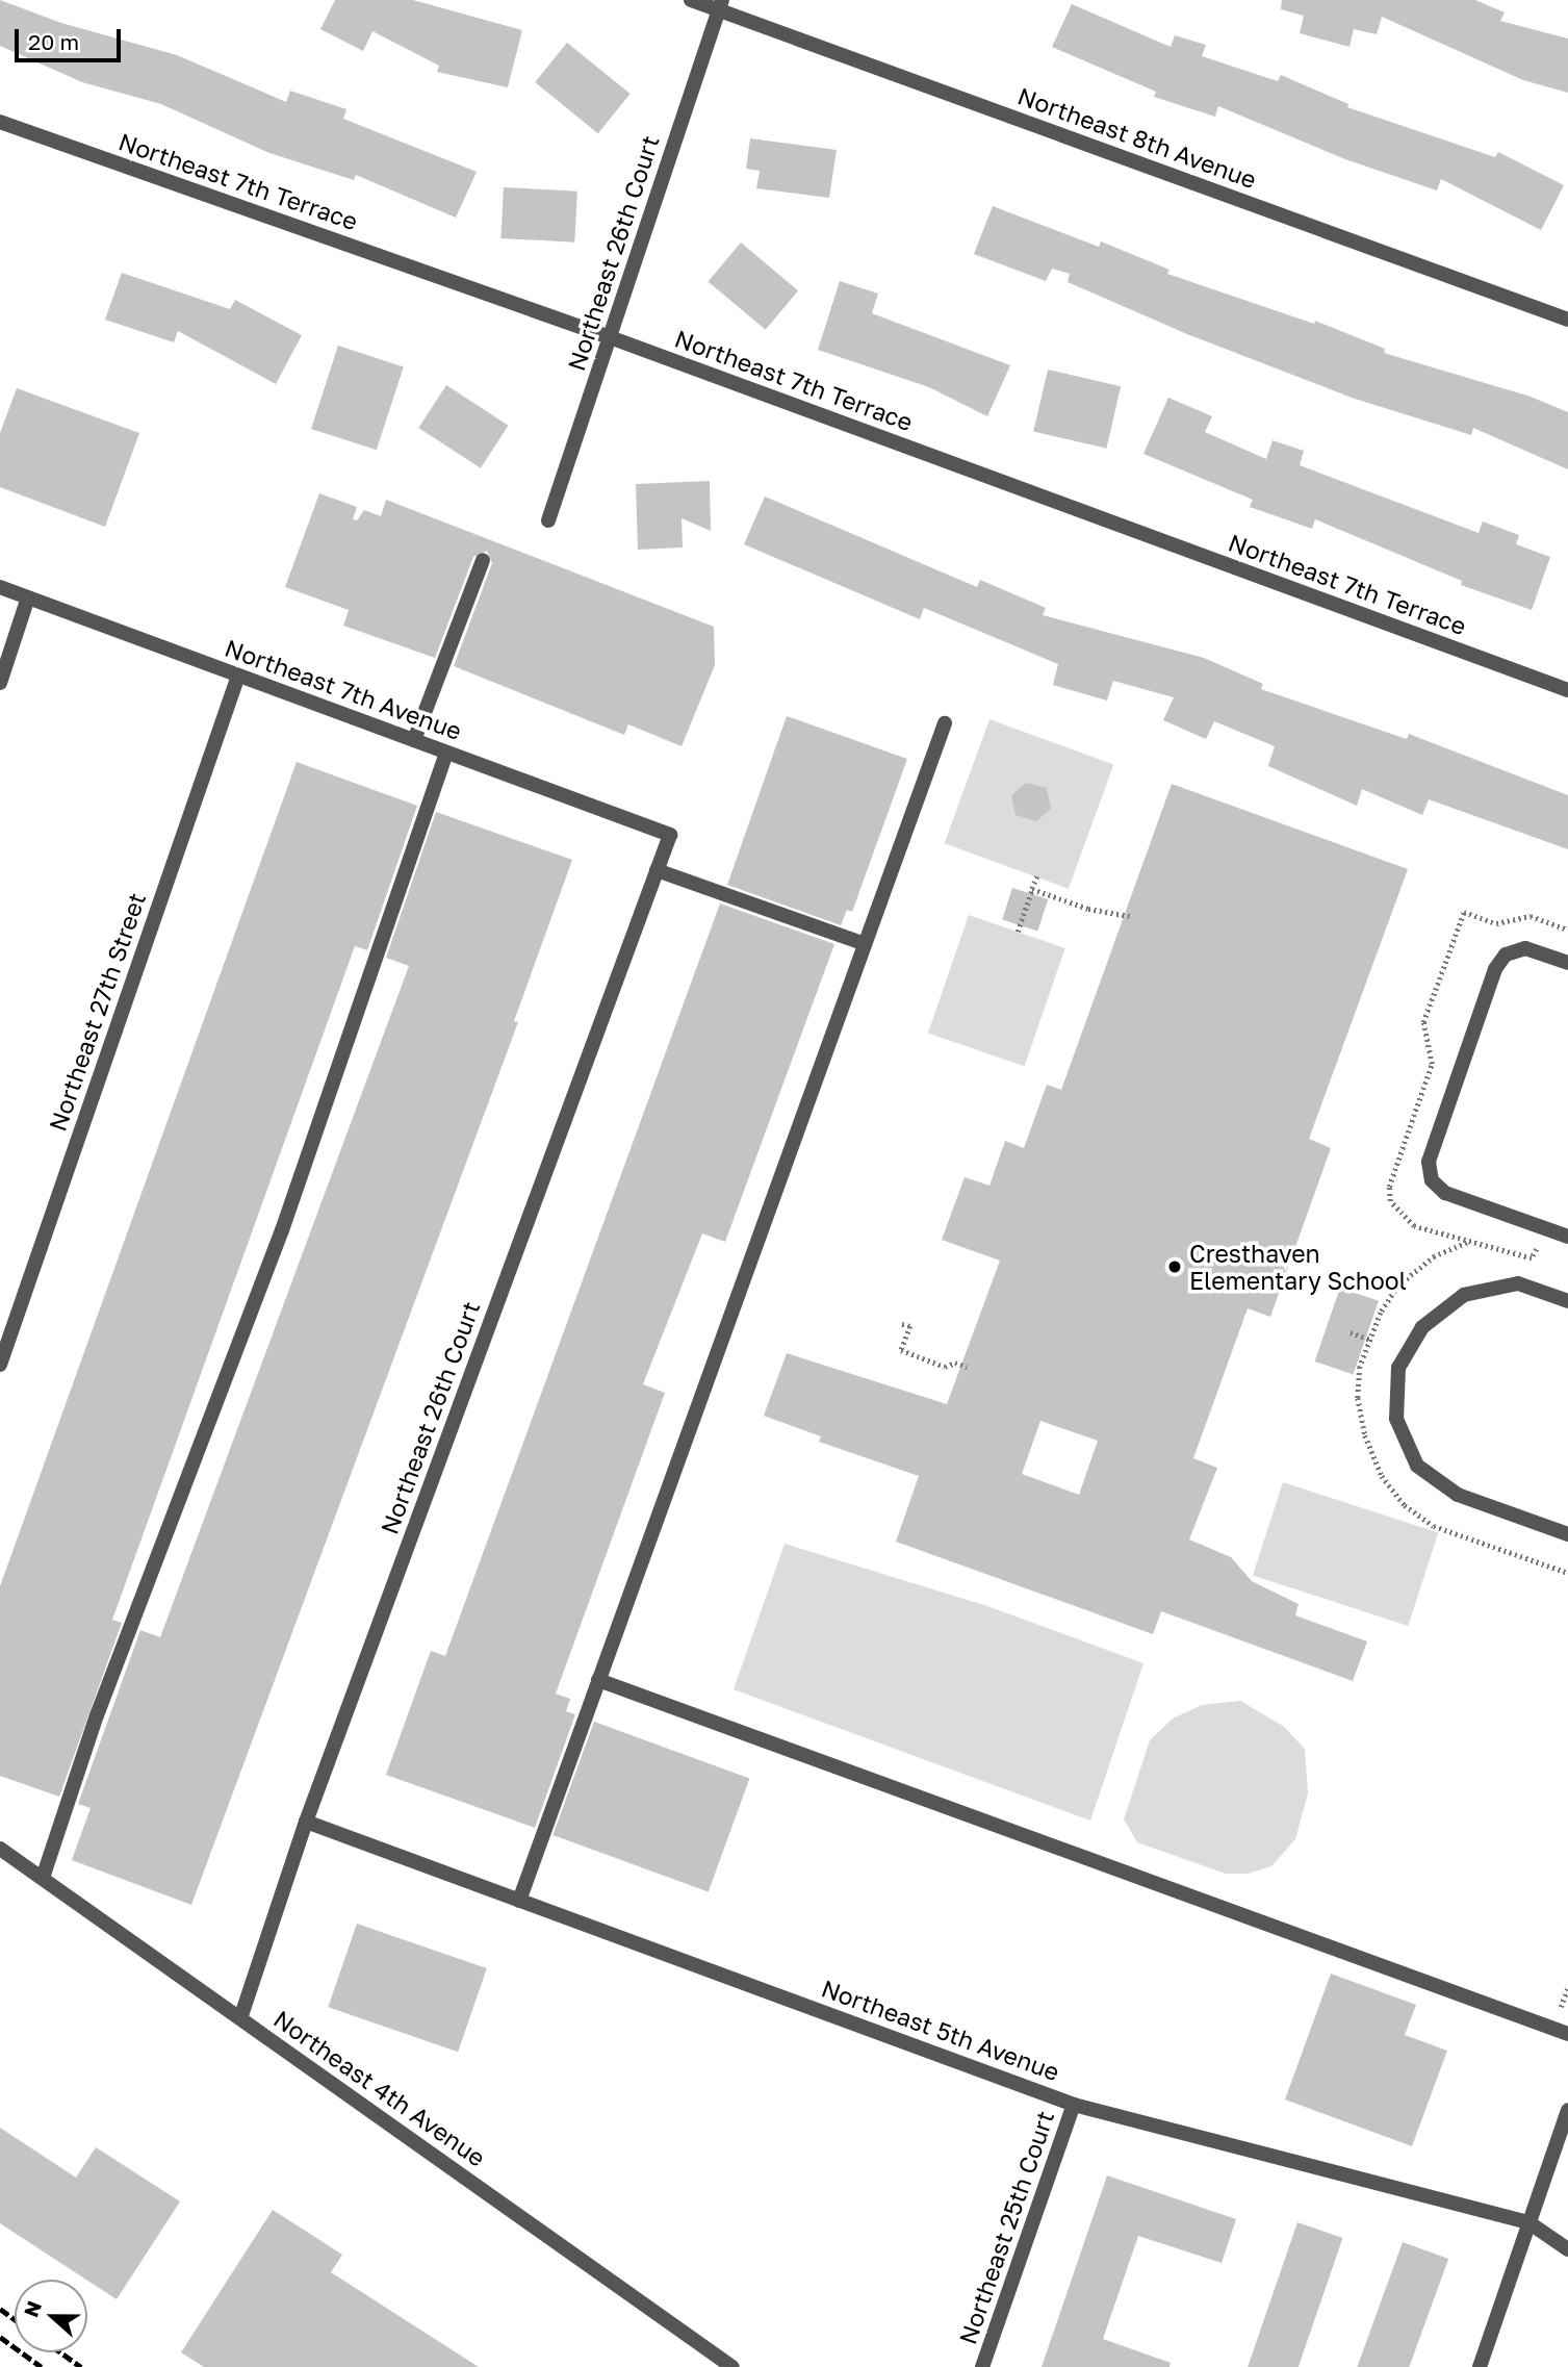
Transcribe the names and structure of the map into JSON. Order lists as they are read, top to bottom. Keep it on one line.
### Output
{"streets":{"street":["Northeast 8th Avenue","Northeast 7th Terrace","Northeast 26th Court","Northeast 7th Avenue","Northeast 27th Street","Northeast 5th Avenue","Northeast 4th Avenue","Northeast 25th Court"]},"crossings":[["Northeast 8th Avenue","Northeast 26th Court"],["Northeast 7th Terrace","Northeast 26th Court"],["Northeast 26th Court","Northeast 7th Avenue"],["Northeast 26th Court","Northeast 5th Avenue"],["Northeast 26th Court","Northeast 4th Avenue"],["Northeast 7th Avenue","Northeast 27th Street"],["Northeast 5th Avenue","Northeast 25th Court"]],"places":["Cresthaven Elementary School"],"scale_bar":"20 m","north":"left"}
